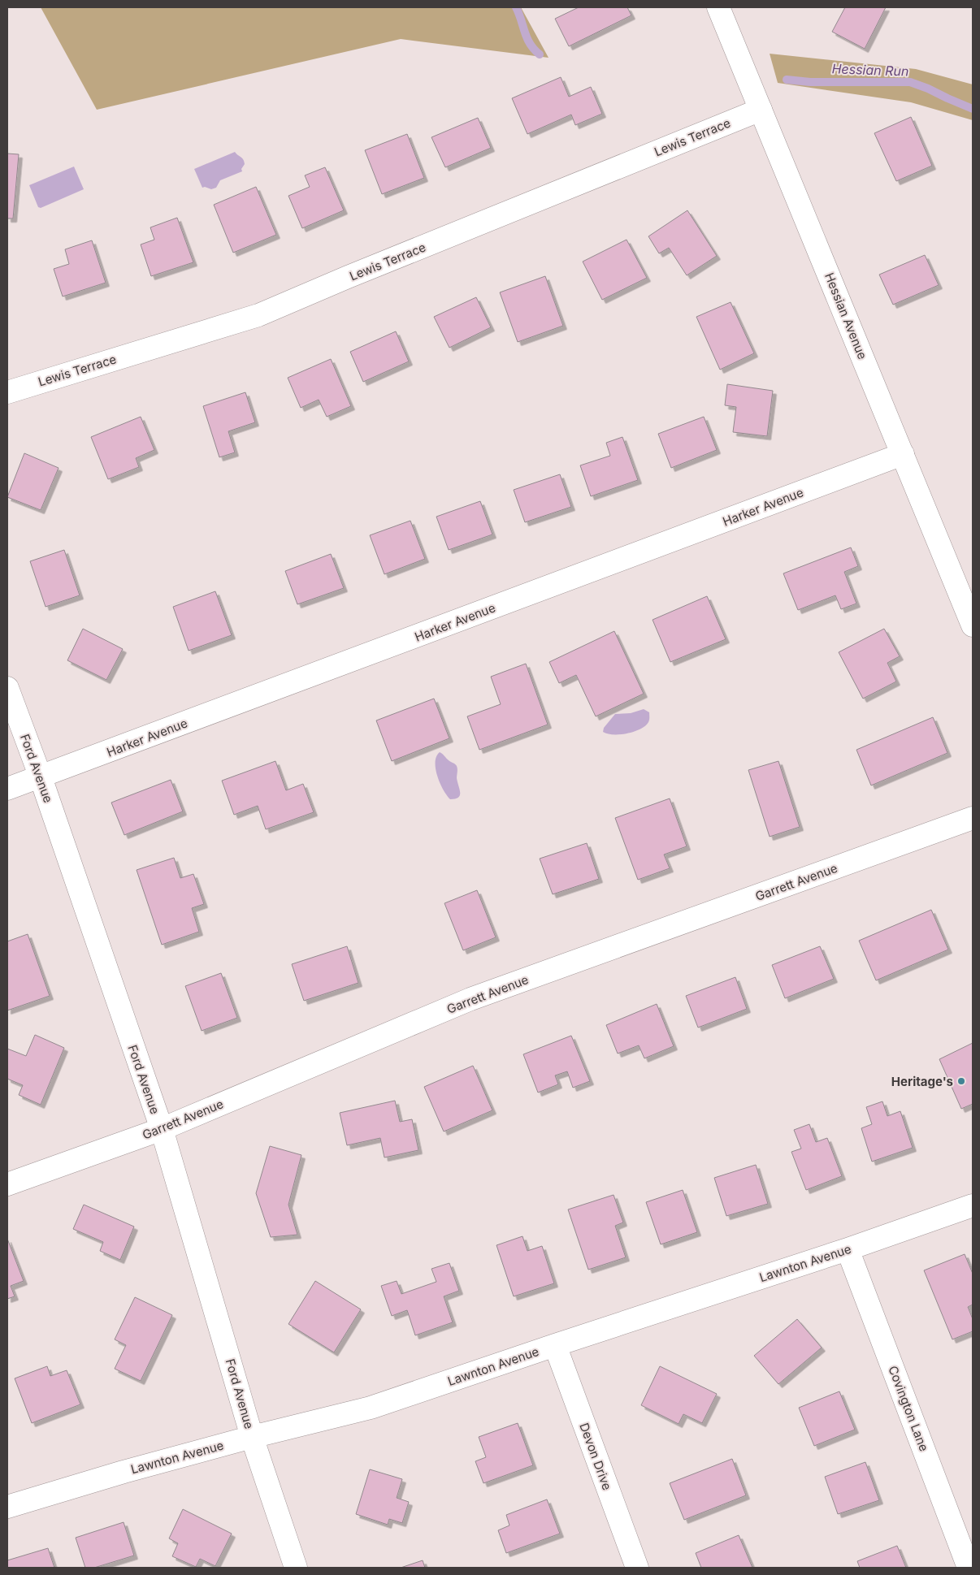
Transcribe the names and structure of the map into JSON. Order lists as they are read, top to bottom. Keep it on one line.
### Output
{"streets":{"street":["Lewis Terrace","Hessian Avenue","Harker Avenue","Ford Avenue","Garrett Avenue","Lawnton Avenue","Covington Lane","Devon Drive"]},"crossings":[["Lewis Terrace","Hessian Avenue"],["Hessian Avenue","Harker Avenue"],["Harker Avenue","Ford Avenue"],["Ford Avenue","Garrett Avenue"],["Ford Avenue","Lawnton Avenue"],["Lawnton Avenue","Covington Lane"],["Lawnton Avenue","Devon Drive"]],"water":["Hessian Run"],"places":["Heritage's"]}
